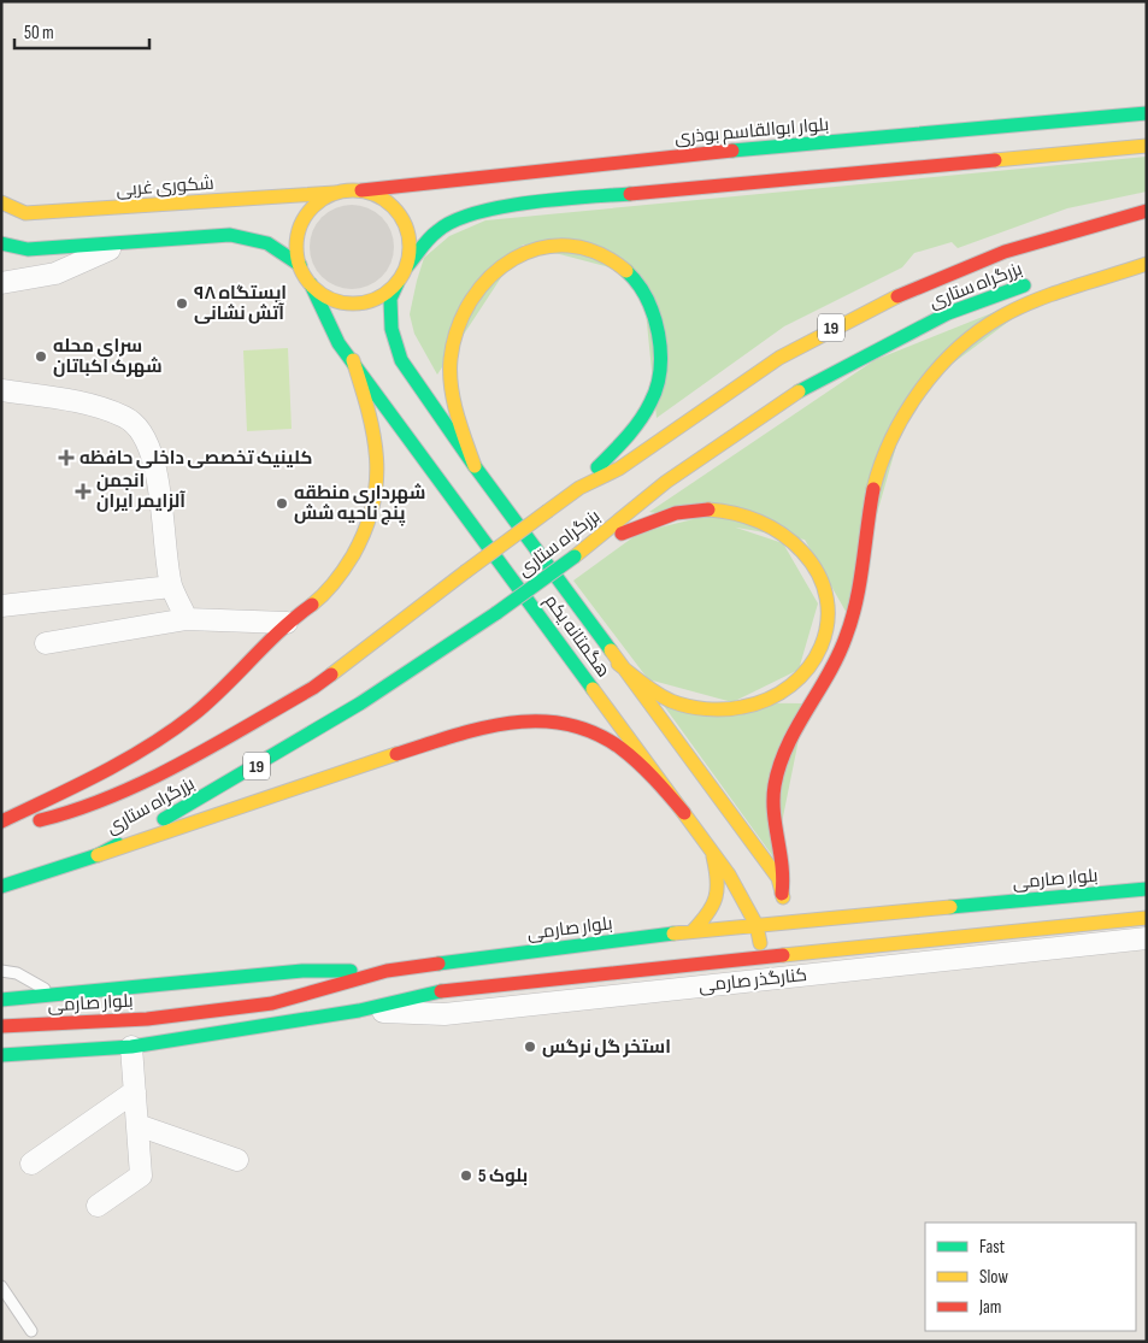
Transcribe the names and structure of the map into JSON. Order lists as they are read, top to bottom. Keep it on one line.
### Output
{"streets":{"main road":["بلوار ابوالقاسم بوذری","شکوری غربی","بزرگراه ستاری","19","هگمتانه یکم","بلوار صارمی"],"street":["کنارگذر صارمی"]},"crossings":[["بلوار ابوالقاسم بوذری","شکوری غربی"],["بلوار ابوالقاسم بوذری","هگمتانه یکم"],["شکوری غربی","هگمتانه یکم"],["هگمتانه یکم","بلوار صارمی"],["بلوار صارمی","کنارگذر صارمی"]],"places":{"other":["ایستگاه ۹۸ آتش نشانی","سرای محله شهرک اکباتان","شهرداری منطقه پنج ناحیه شش","استخر گل نرگس","بلوک 5"],"health":["کلینیک تخصصی داخلی حافظه","انجمن آلزایمر ایران"]},"legend":["Fast","Slow","Jam"],"scale_bar":"50 m"}
